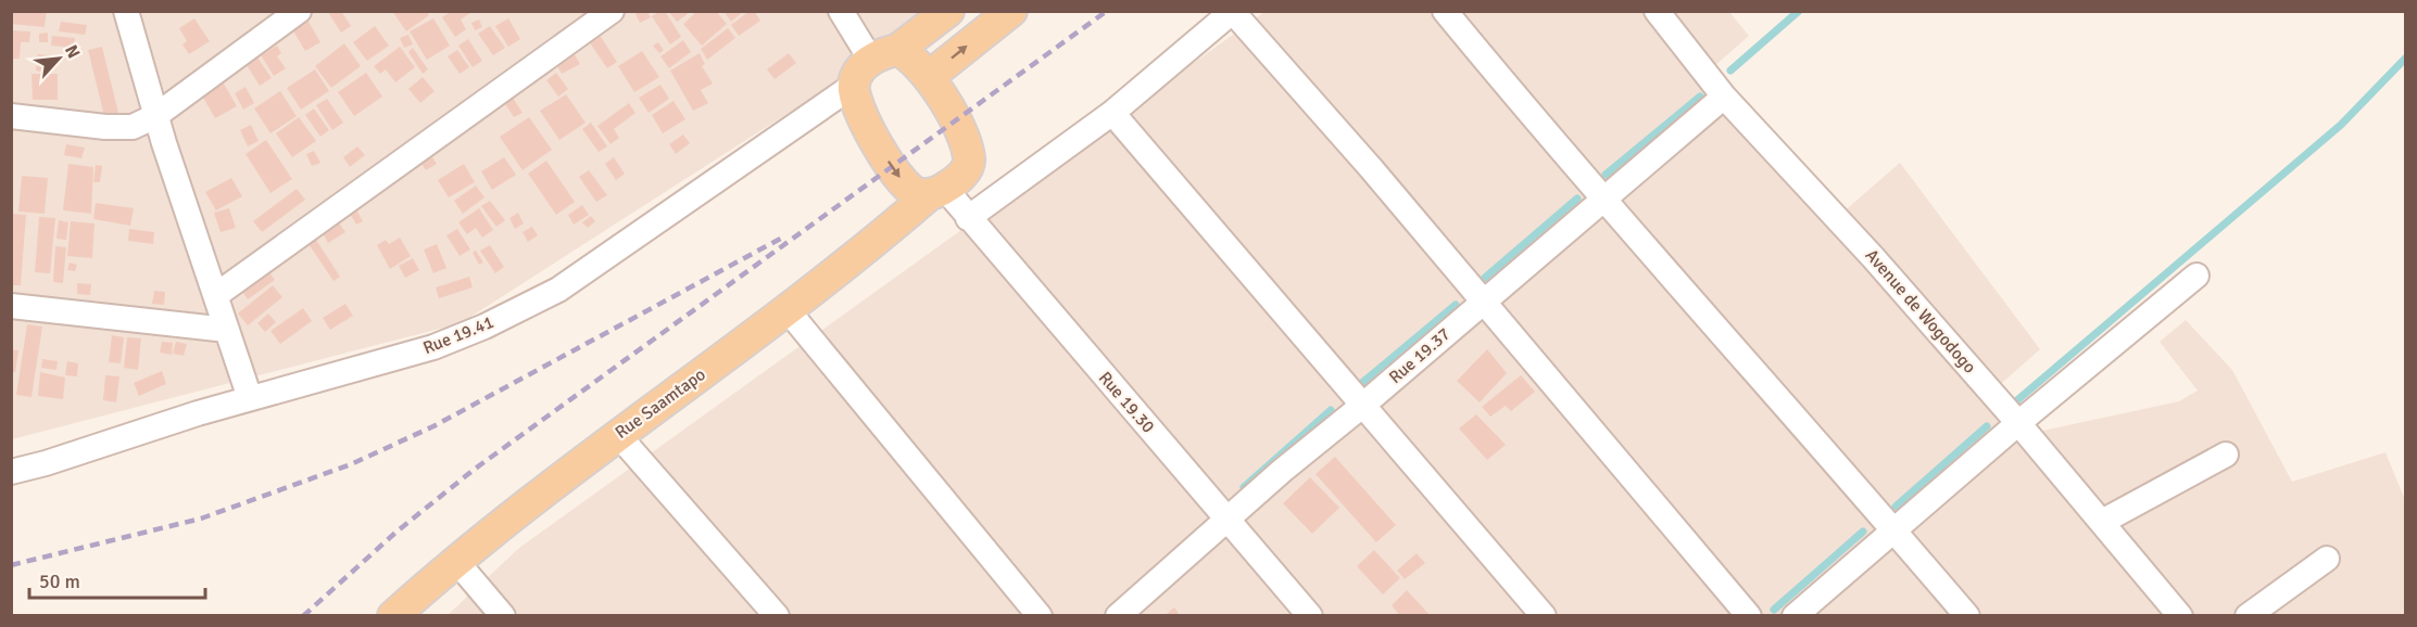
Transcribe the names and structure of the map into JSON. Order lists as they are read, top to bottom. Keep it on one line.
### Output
{"streets":{"main road":["Rue Saamtapo"],"street":["Avenue de Wogodogo","Rue 19.41","Rue 19.37","Rue 19.30"]},"crossings":[["Avenue de Wogodogo","Rue 19.37"],["Rue 19.37","Rue 19.30"],["Rue 19.30","Rue Saamtapo"]],"scale_bar":"50 m","north":"top right"}
